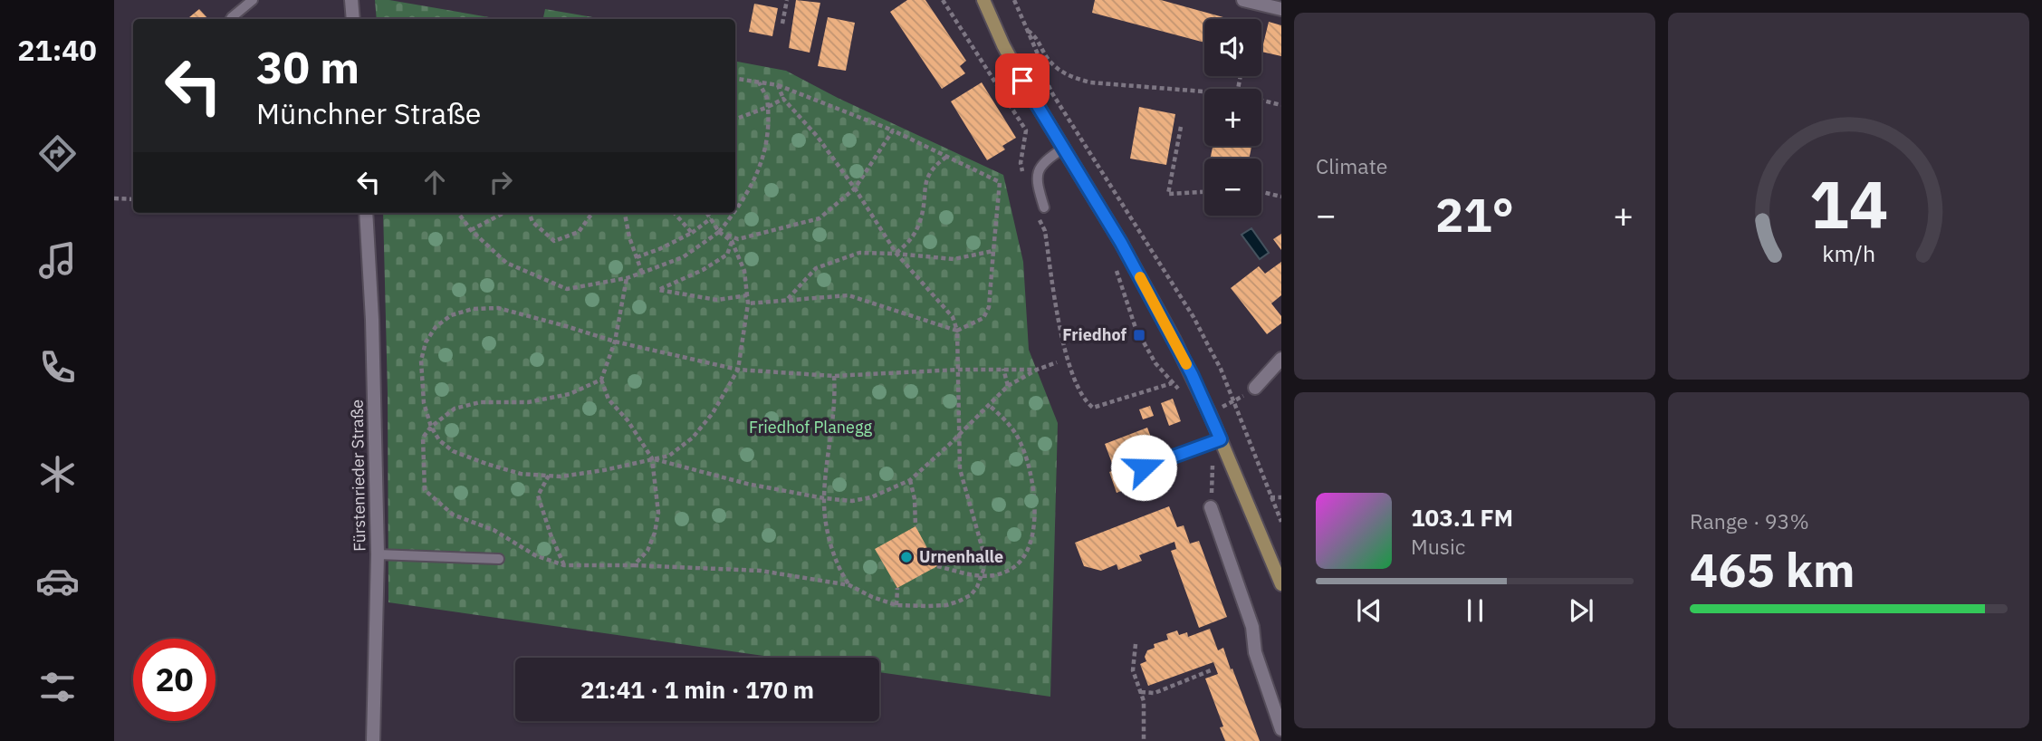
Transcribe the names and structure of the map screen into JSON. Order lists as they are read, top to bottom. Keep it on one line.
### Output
{"streets":{"street":["Fürstenrieder Straße"]},"parks":["Friedhof Planegg"],"places":{"transit":["Friedhof"],"other":["Urnenhalle"]},"page":{"tabs":"21:40","tile":["Climate",["Range · 93%","465 km"]],"map_buttons":["+","−"],"turn":["30 m","Münchner Straße"],"heat":["−","21°","+"],"song":["103.1 FM","Music"],"limit":"20","trip":"21:41 · 1 min · 170 m","gauge":["14","km/h"]}}
